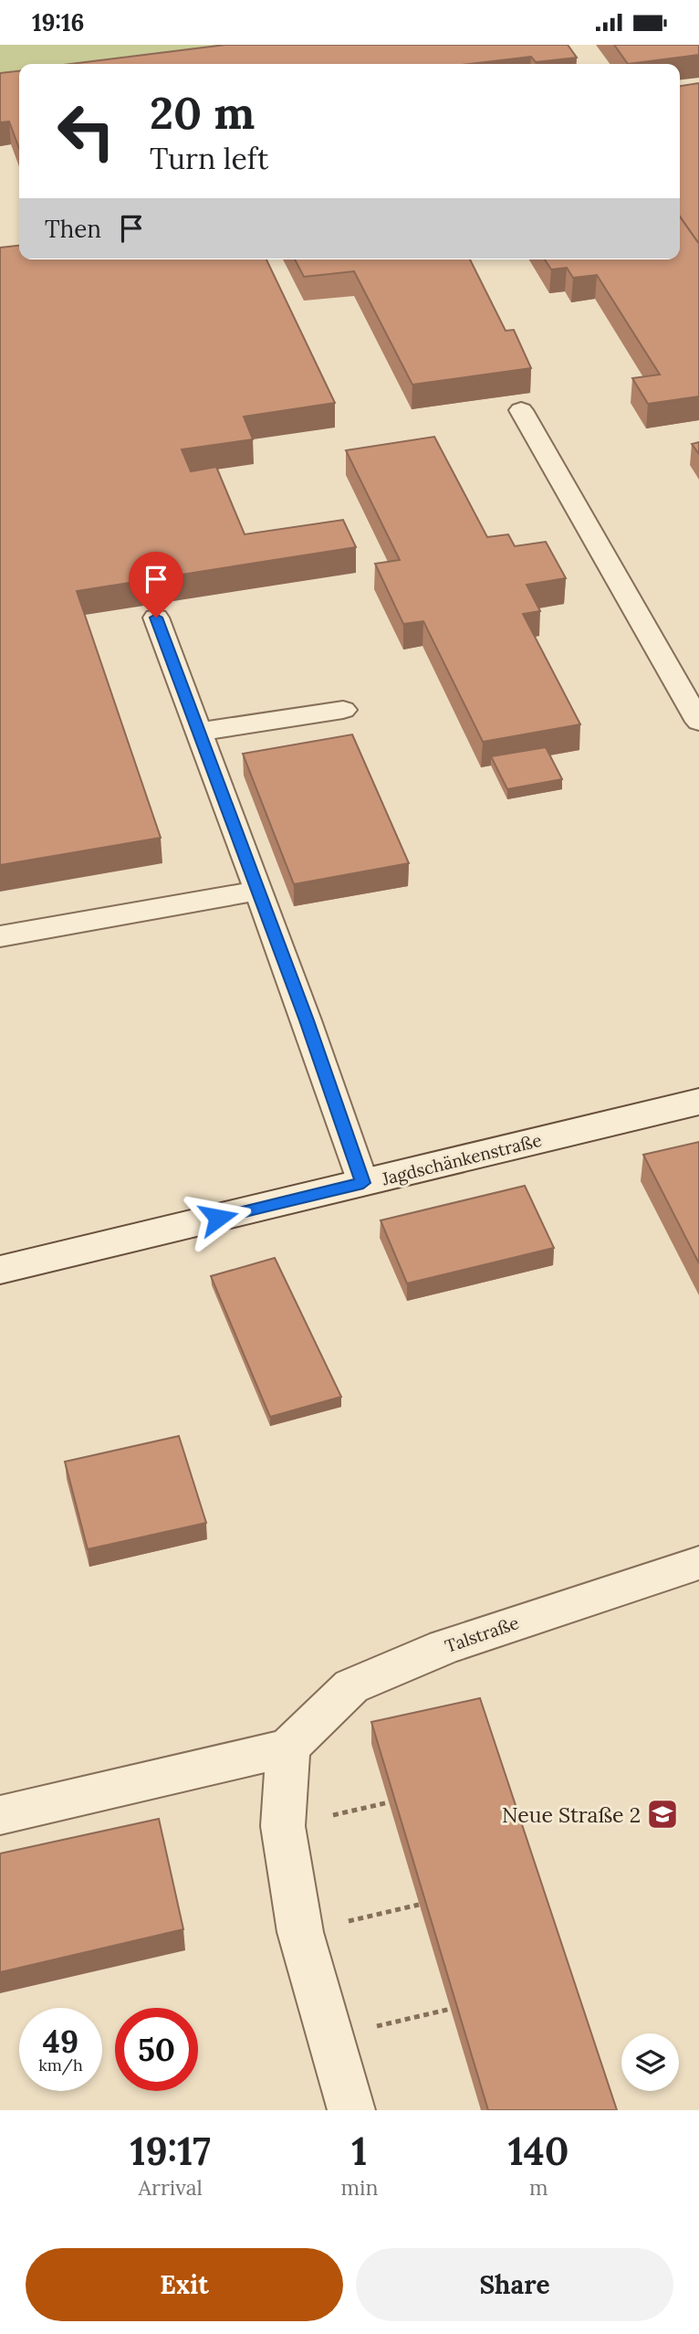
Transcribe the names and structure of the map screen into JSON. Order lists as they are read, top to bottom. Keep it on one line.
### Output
{"streets":{"street":["Jagdschänkenstraße","Talstraße"]},"places":{"school or university":["Neue Straße 2"]},"page":{"status":"19:16","turn":["20 m","Turn left"],"then":"Then","speed":"49 km/h","limit":"50","eta":["19:17","Arrival","1","min","140","m"],"buttons":["Exit","Share"]}}
